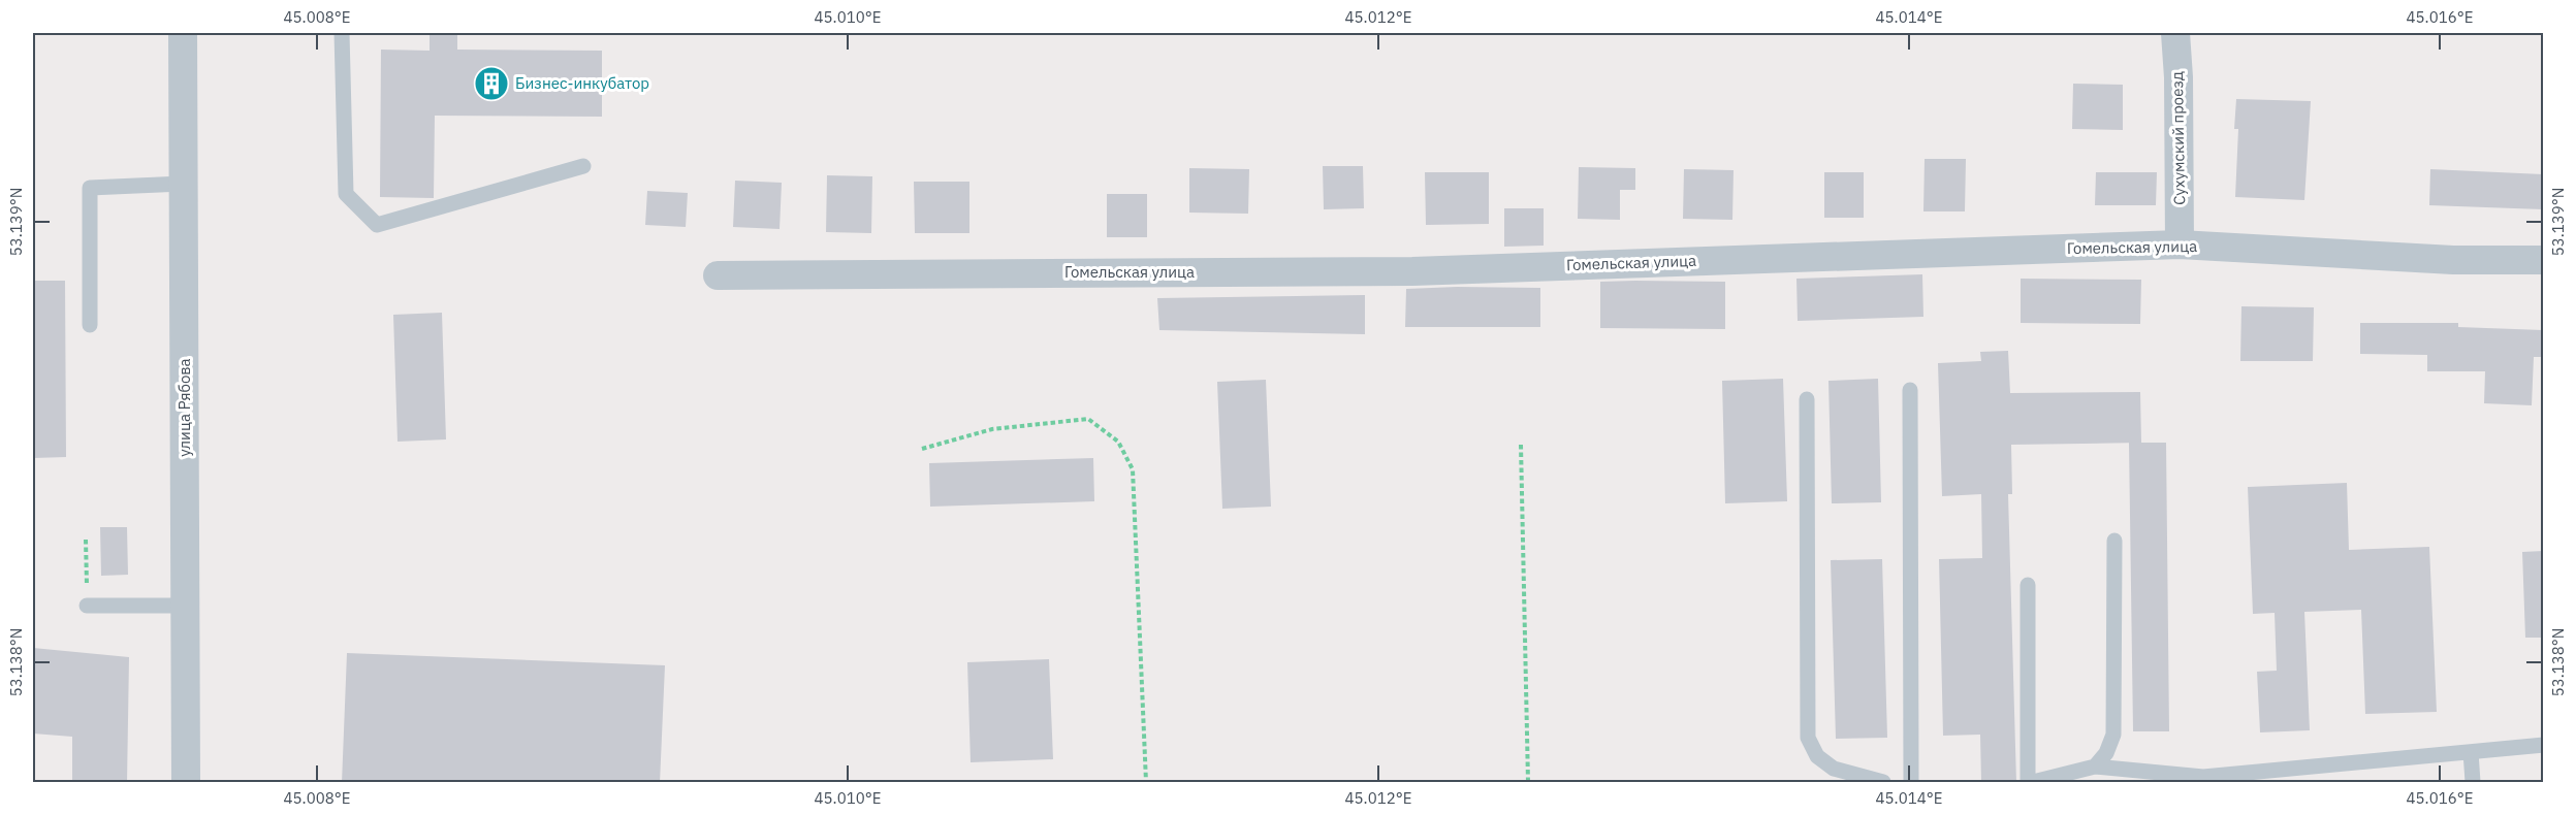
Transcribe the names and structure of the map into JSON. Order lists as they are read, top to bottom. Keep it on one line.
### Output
{"streets":{"street":["Сухумский проезд","Гомельская улица","улица Рябова"]},"crossings":[["Сухумский проезд","Гомельская улица"]],"places":{"building":["Бизнес-инкубатор"]},"coordinates":["45.008°E","45.010°E","45.012°E","45.014°E","45.016°E","53.139°N","53.138°N"]}
